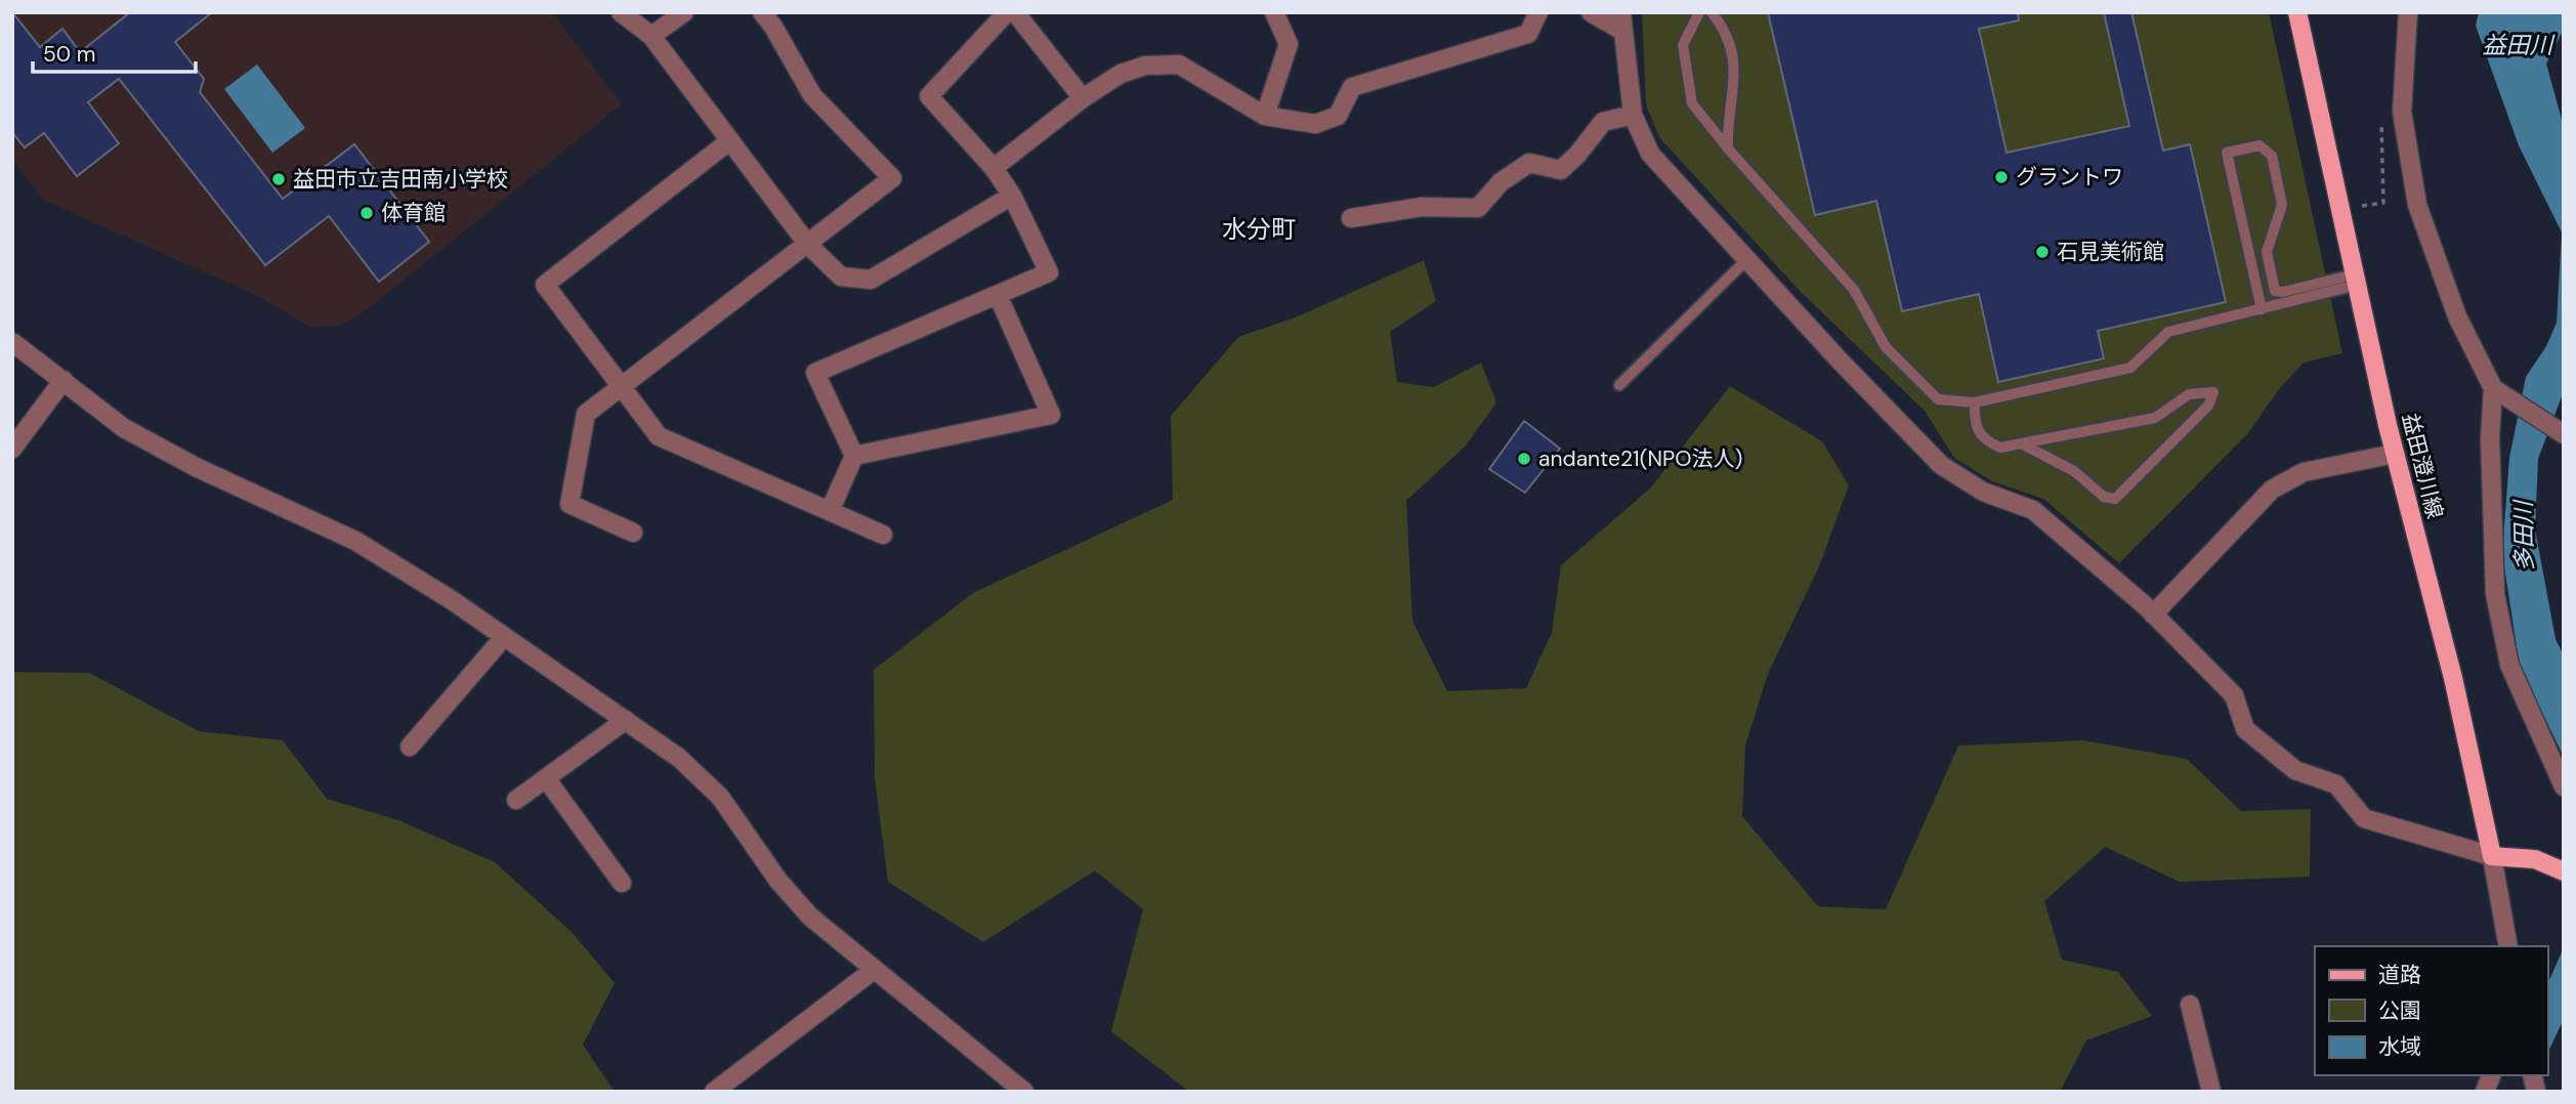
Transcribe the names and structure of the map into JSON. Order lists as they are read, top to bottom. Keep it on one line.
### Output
{"streets":{"main road":["益田澄川線"]},"districts":["水分町"],"water":["益田川","多田川"],"places":["グラントワ","益田市立吉田南小学校","体育館","石見美術館","andante21(NPO法人)"],"legend":["道路","公園","水域"],"scale_bar":"50 m"}
